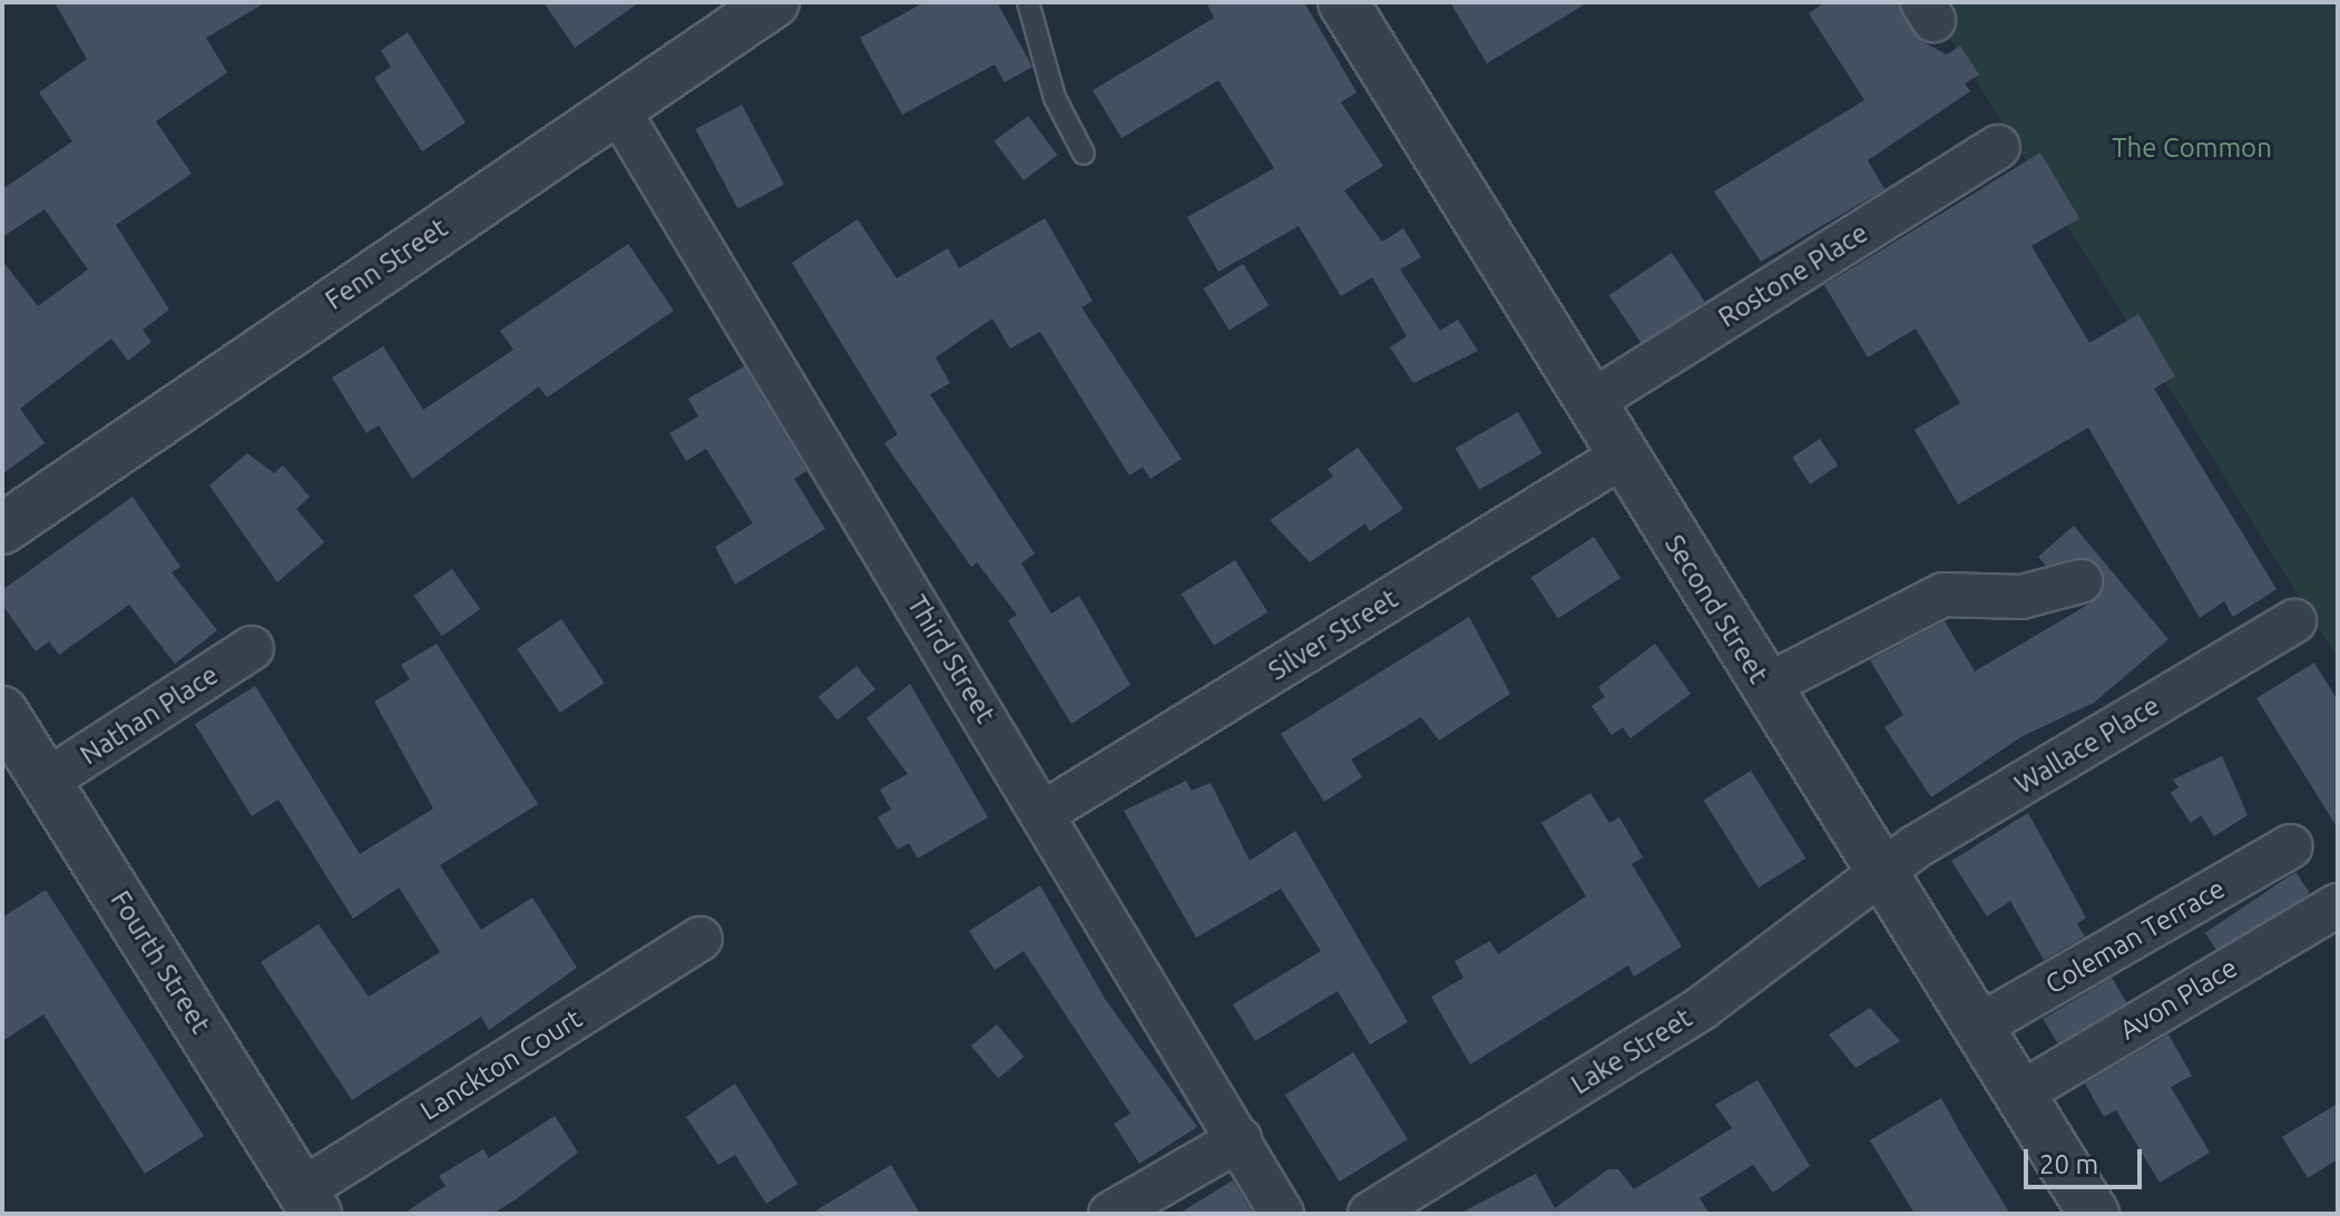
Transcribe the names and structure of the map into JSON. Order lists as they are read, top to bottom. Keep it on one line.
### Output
{"streets":{"street":["Fenn Street","Rostone Place","Second Street","Silver Street","Third Street","Nathan Place","Wallace Place","Coleman Terrace","Fourth Street","Avon Place","Lake Street","Lanckton Court"]},"crossings":[["Fenn Street","Third Street"],["Rostone Place","Second Street"],["Second Street","Silver Street"],["Second Street","Wallace Place"],["Second Street","Coleman Terrace"],["Second Street","Avon Place"],["Second Street","Lake Street"],["Silver Street","Third Street"],["Nathan Place","Fourth Street"],["Wallace Place","Lake Street"],["Fourth Street","Lanckton Court"]],"parks":["The Common"],"scale_bar":"20 m"}
